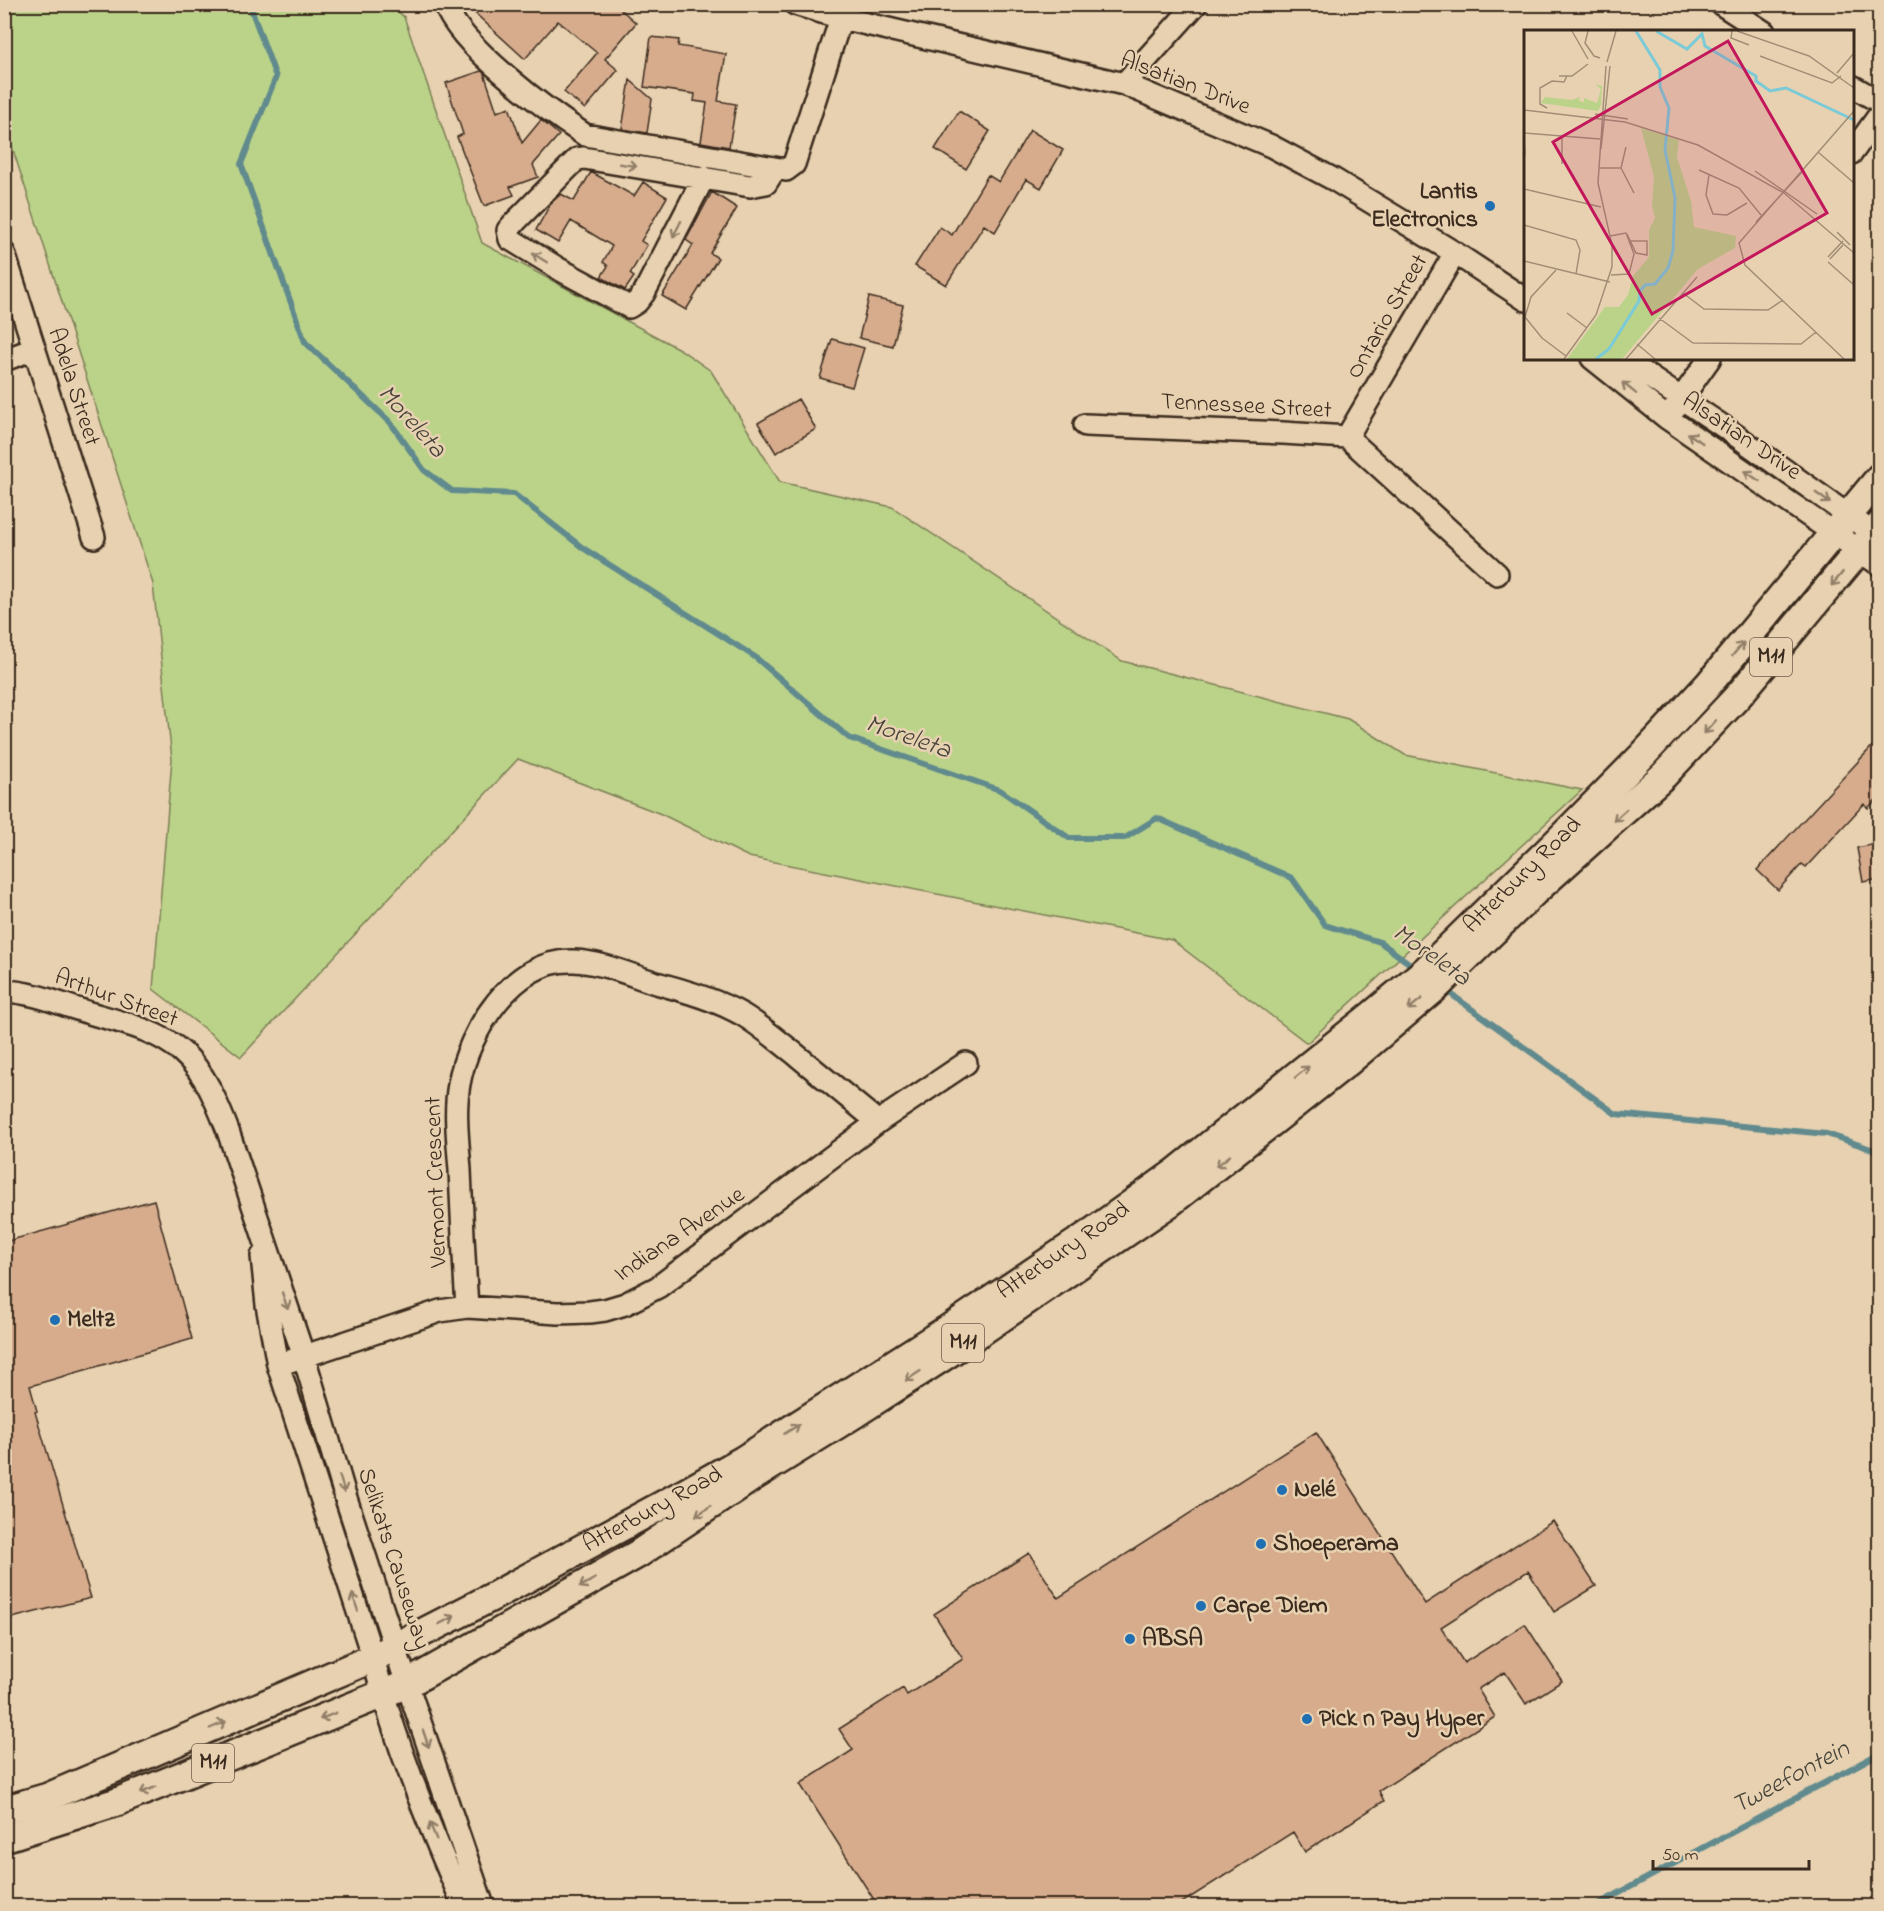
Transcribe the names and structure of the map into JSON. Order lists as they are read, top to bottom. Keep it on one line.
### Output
{"streets":{"main road":["M11","Atterbury Road"],"street":["Alsatian Drive","Ontario Street","Adela Street","Tennessee Street","Arthur Street","Vermont Crescent","Indiana Avenue","Selikats Causeway"]},"crossings":[["Alsatian Drive","Ontario Street"],["Alsatian Drive","Atterbury Road"],["Ontario Street","Tennessee Street"],["Atterbury Road","Selikats Causeway"],["Arthur Street","Selikats Causeway"],["Vermont Crescent","Indiana Avenue"],["Indiana Avenue","Selikats Causeway"]],"water":["Moreleta","Tweefontein"],"places":["Lantis Electronics","Meltz","Nelé","Shoeperama","Carpe Diem","ABSA","Pick n Pay Hyper"],"scale_bar":"50 m"}
